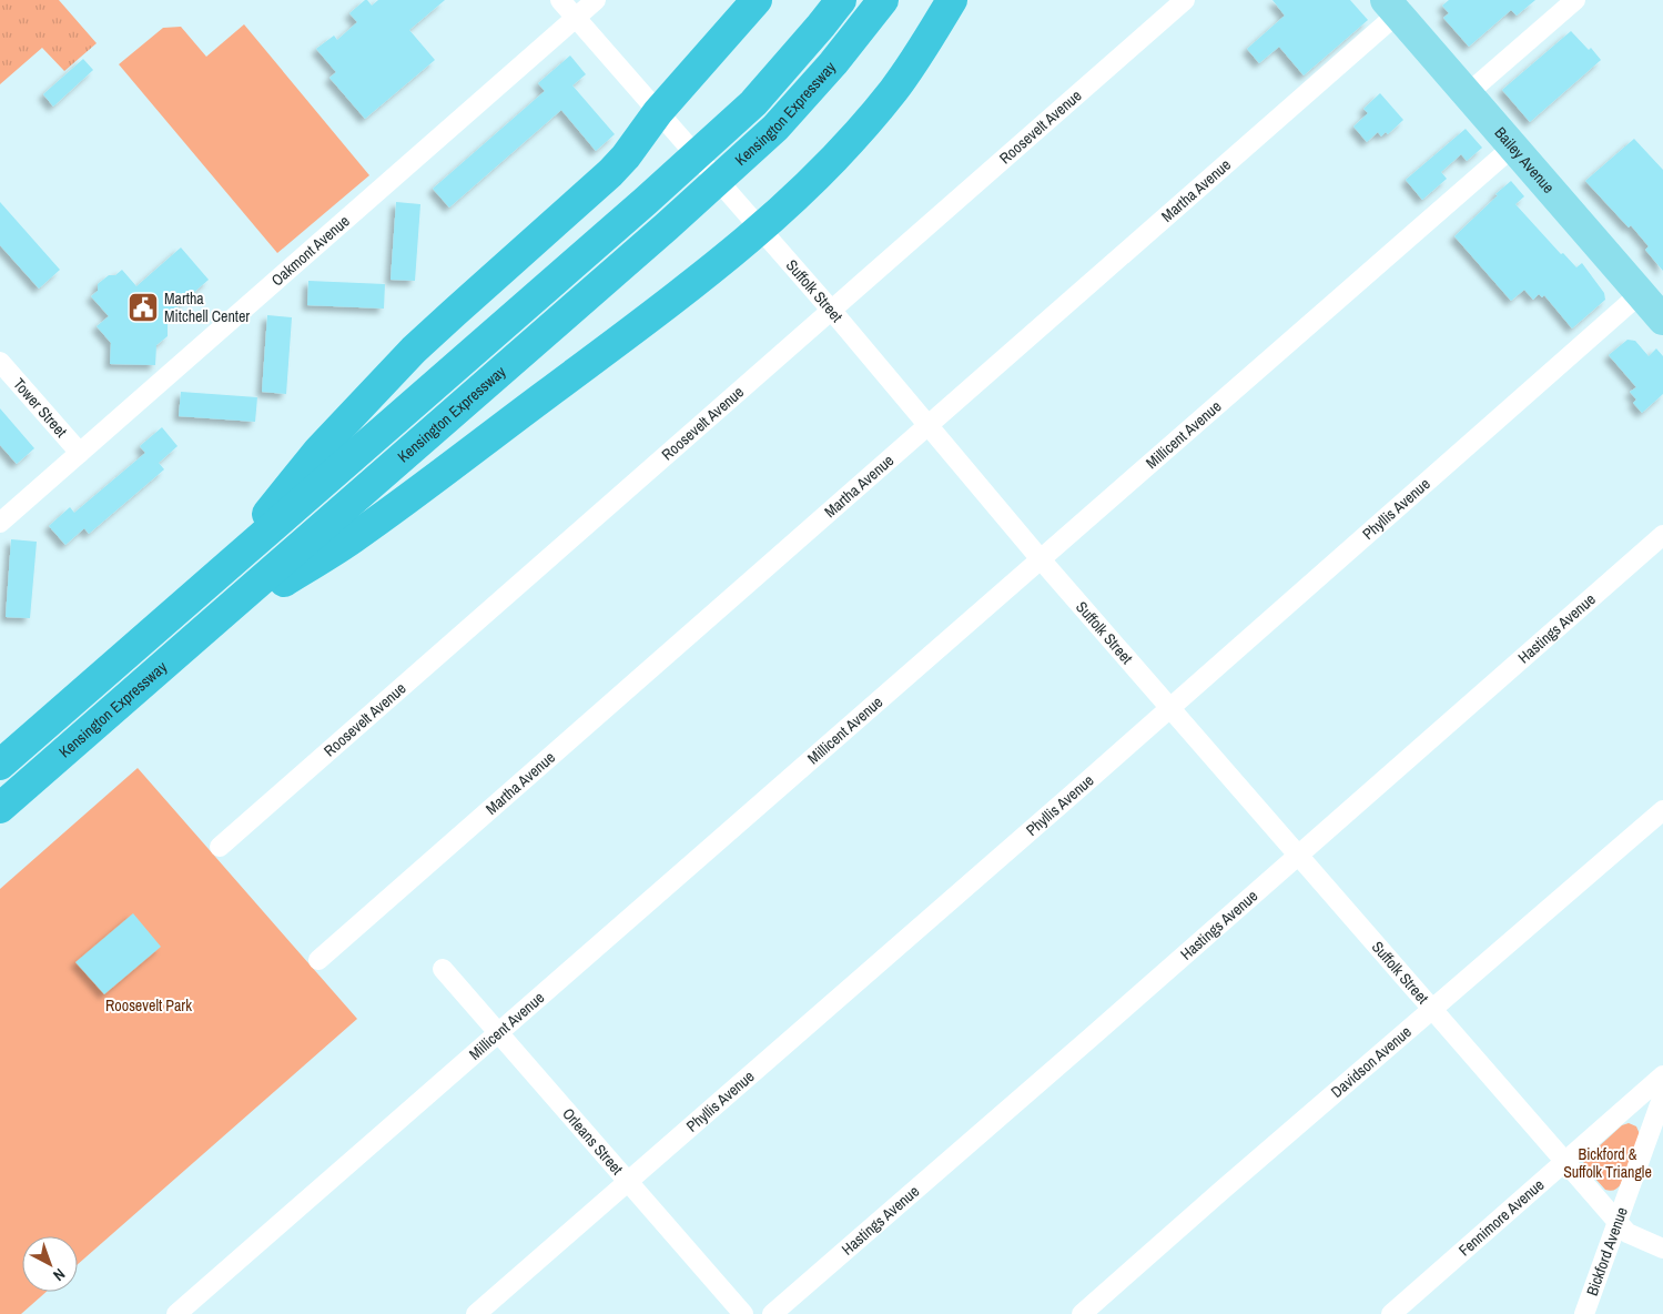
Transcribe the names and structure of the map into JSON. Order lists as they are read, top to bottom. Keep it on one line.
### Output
{"streets":{"highway":["Kensington Expressway"],"main road":["Bailey Avenue"],"street":["Roosevelt Avenue","Martha Avenue","Oakmont Avenue","Suffolk Street","Tower Street","Millicent Avenue","Phyllis Avenue","Hastings Avenue","Davidson Avenue","Orleans Street","Fennimore Avenue","Bickford Avenue"]},"crossings":[["Roosevelt Avenue","Suffolk Street"],["Bailey Avenue","Martha Avenue"],["Bailey Avenue","Millicent Avenue"],["Bailey Avenue","Phyllis Avenue"],["Martha Avenue","Suffolk Street"],["Oakmont Avenue","Suffolk Street"],["Oakmont Avenue","Tower Street"],["Suffolk Street","Millicent Avenue"],["Suffolk Street","Phyllis Avenue"],["Suffolk Street","Hastings Avenue"],["Suffolk Street","Davidson Avenue"],["Suffolk Street","Fennimore Avenue"],["Suffolk Street","Bickford Avenue"],["Millicent Avenue","Orleans Street"],["Phyllis Avenue","Orleans Street"]],"parks":["Roosevelt Park","Bickford & Suffolk Triangle"],"places":{"public building":["Martha Mitchell Center"]},"north":"bottom right"}
